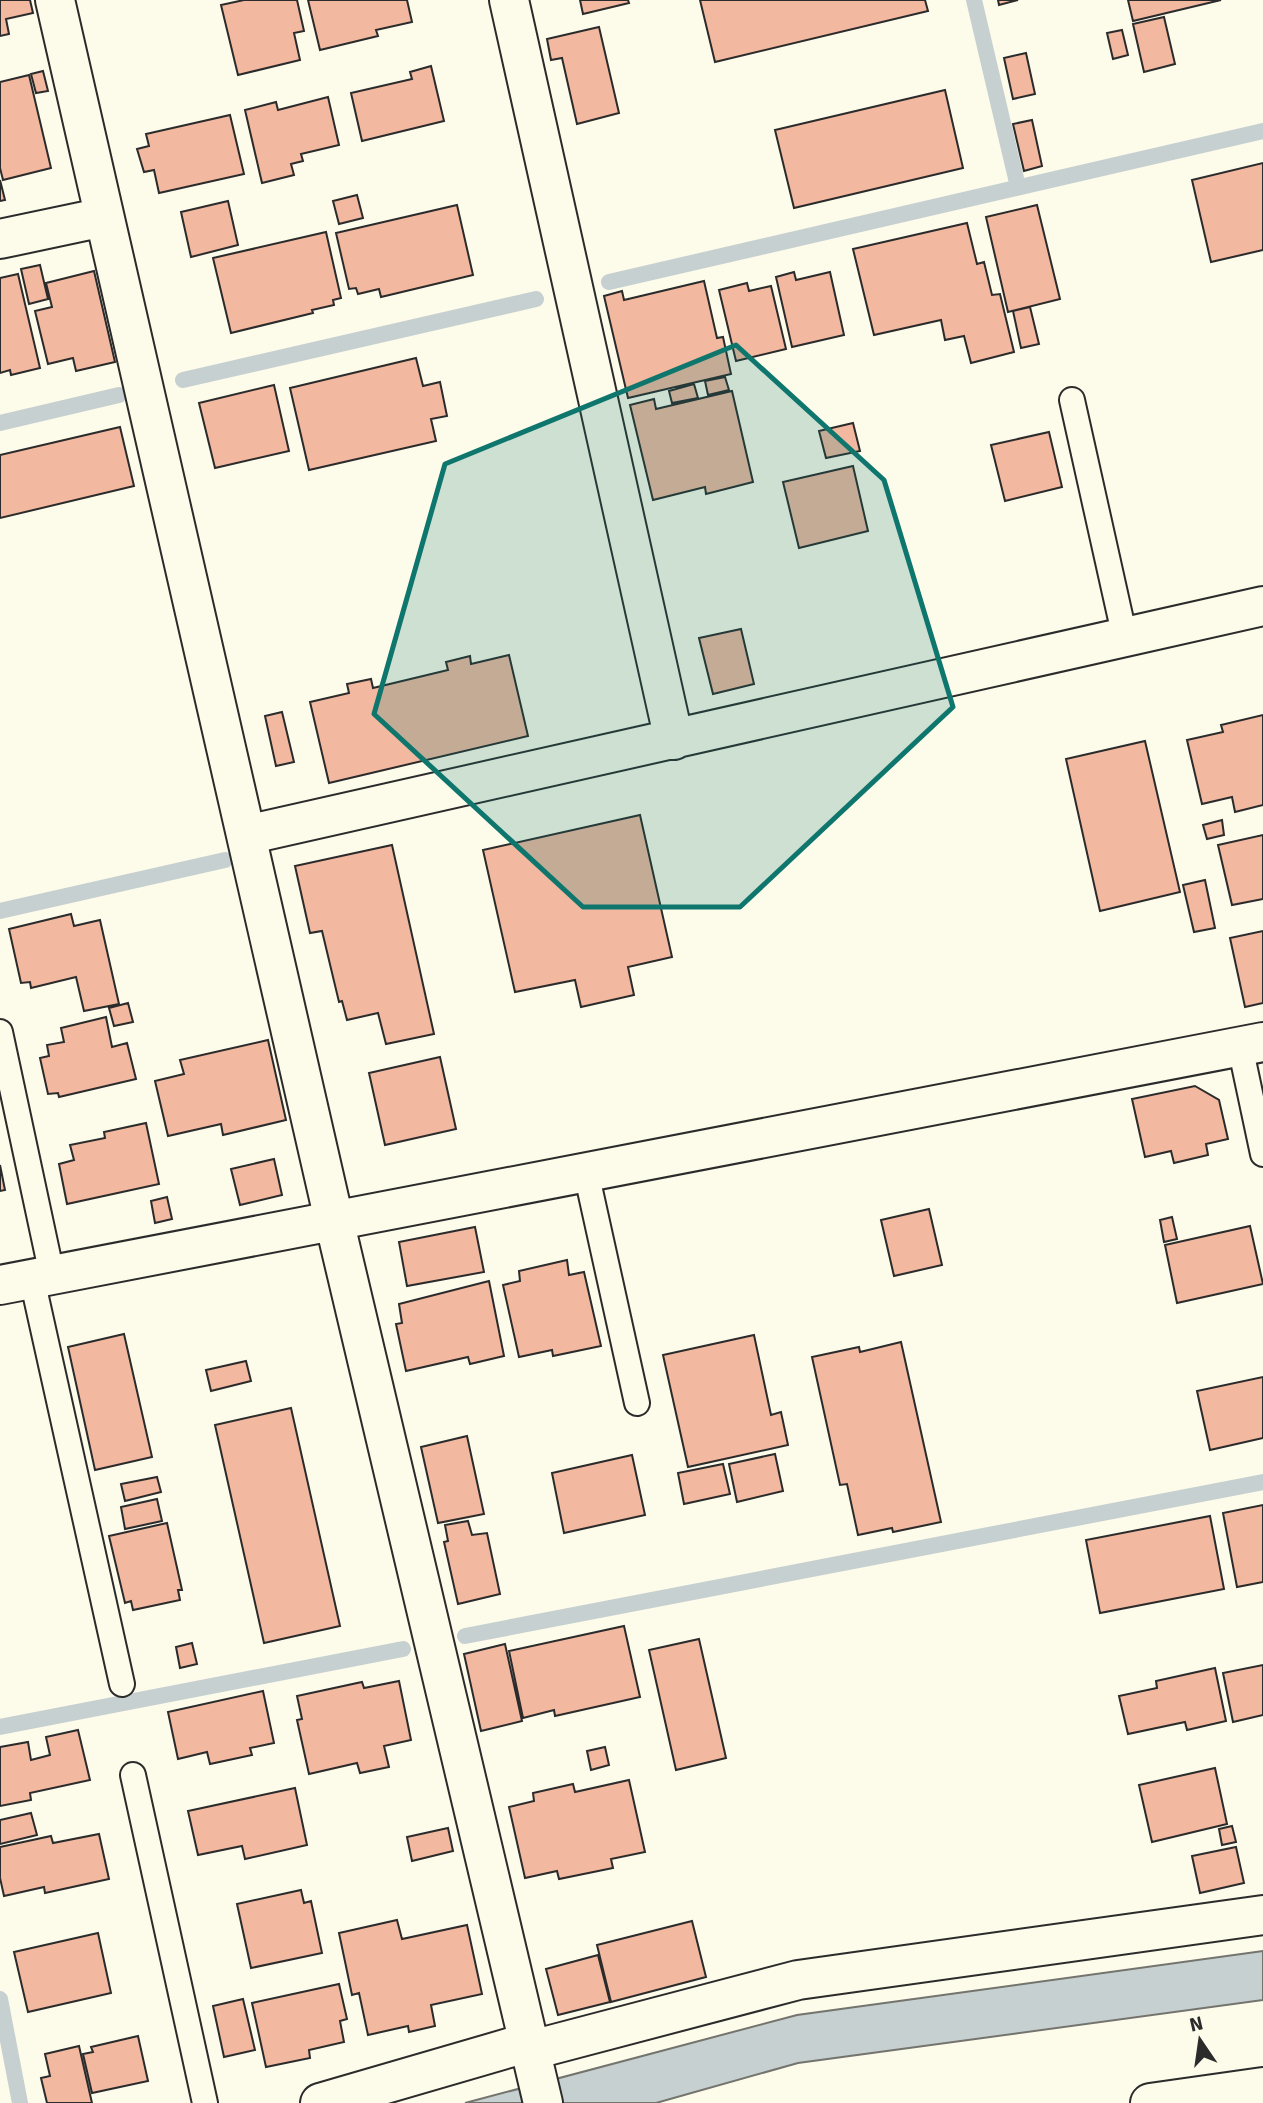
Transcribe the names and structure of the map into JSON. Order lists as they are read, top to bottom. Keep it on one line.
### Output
{"north":"top"}
